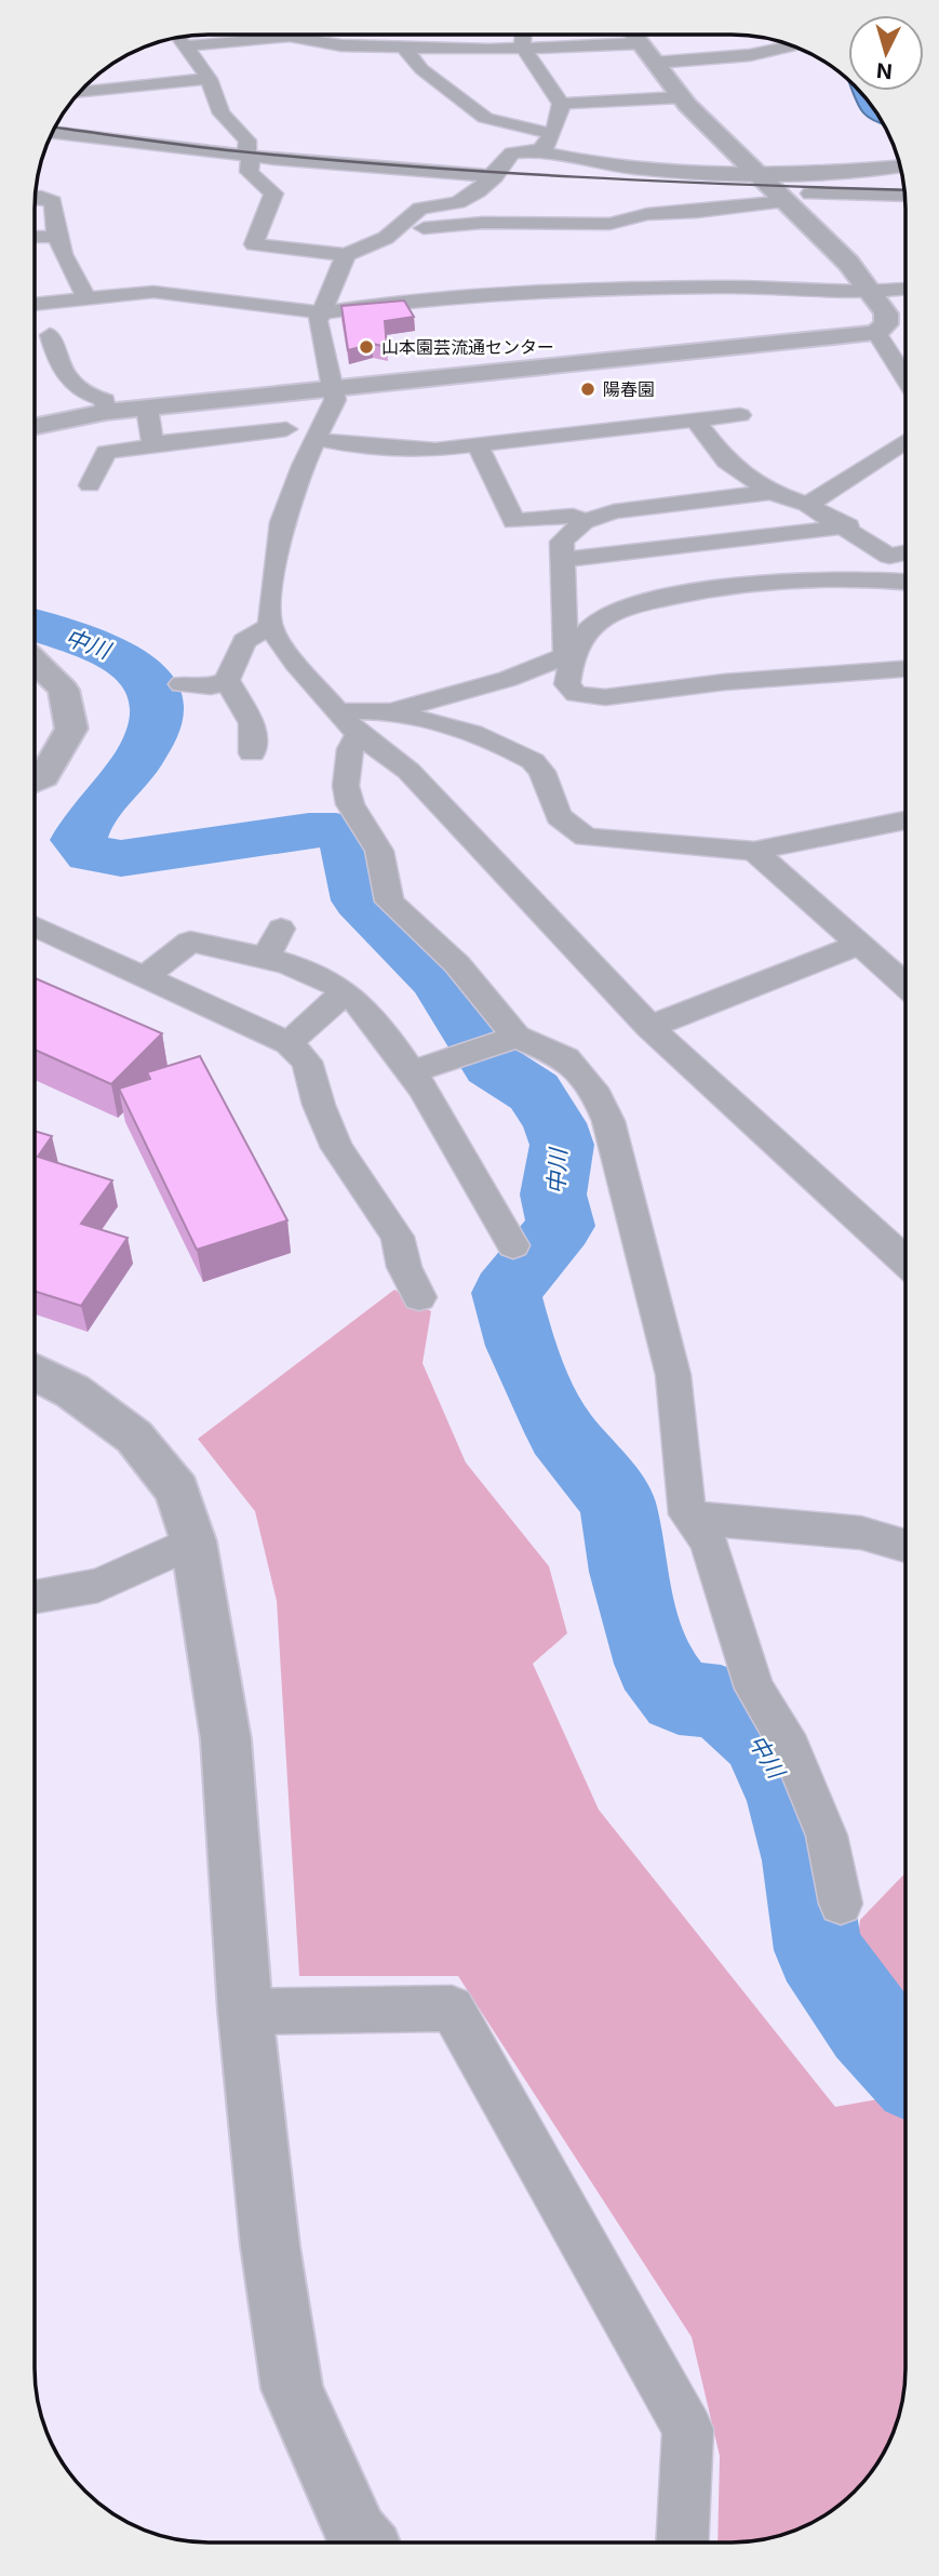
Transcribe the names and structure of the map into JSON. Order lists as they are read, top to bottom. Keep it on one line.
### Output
{"water":["中川"],"places":["山本園芸流通センター","陽春園"],"north":"bottom"}
